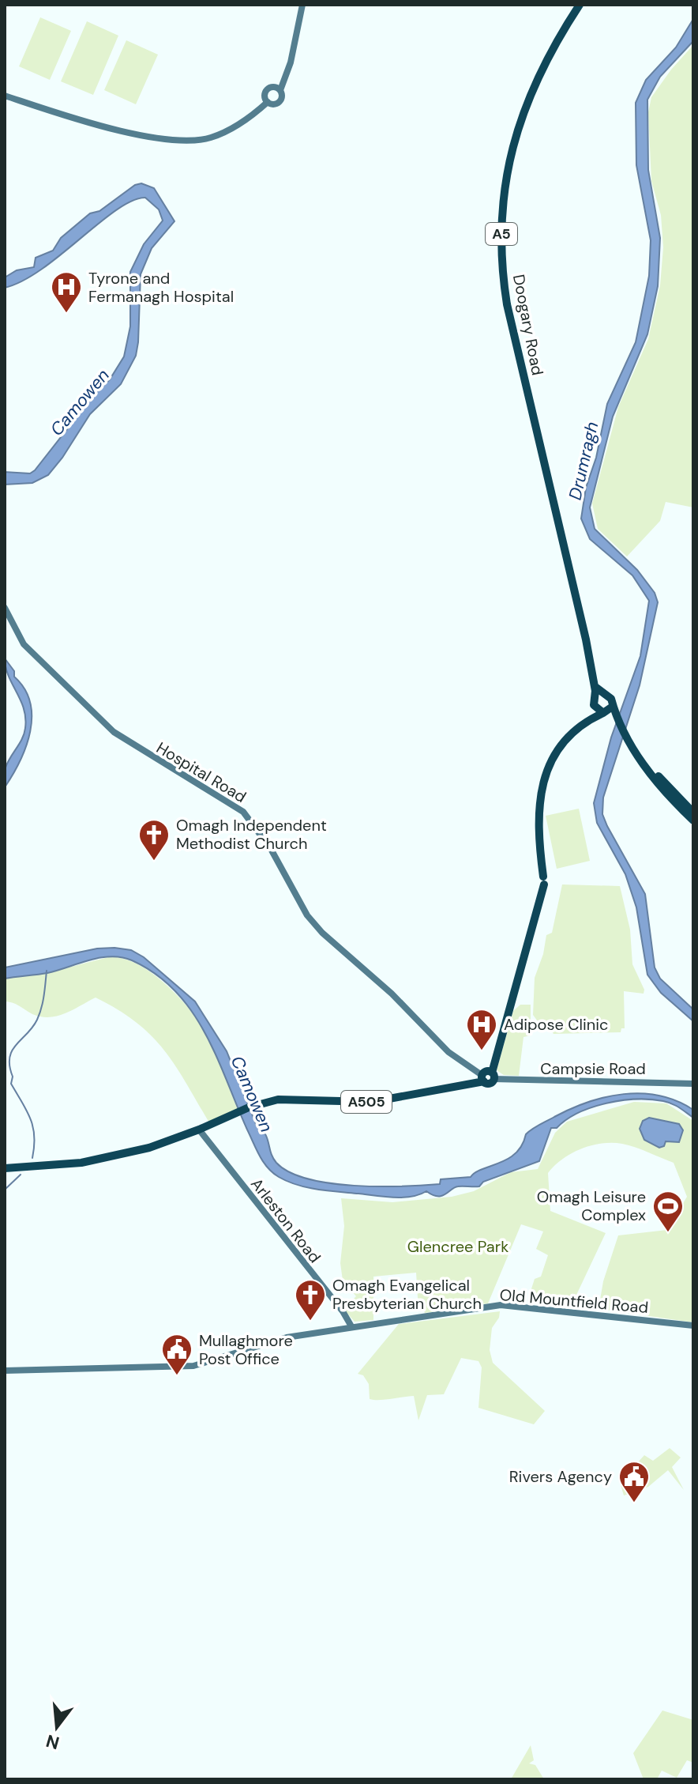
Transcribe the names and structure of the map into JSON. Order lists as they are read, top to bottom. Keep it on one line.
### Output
{"streets":{"highway":["A5","Doogary Road","A505"],"street":["Hospital Road","Campsie Road","Arleston Road","Old Mountfield Road"]},"crossings":[["A5","Doogary Road"],["Hospital Road","A505"],["Campsie Road","A505"],["A505","Arleston Road"],["Arleston Road","Old Mountfield Road"]],"water":["Camowen","Drumragh"],"parks":["Glencree Park"],"places":{"hospital":["Tyrone and Fermanagh Hospital","Adipose Clinic"],"church":["Omagh Independent Methodist Church","Omagh Evangelical Presbyterian Church"],"sports":["Omagh Leisure Complex"],"public building":["Mullaghmore Post Office","Rivers Agency"]},"north":"bottom"}
